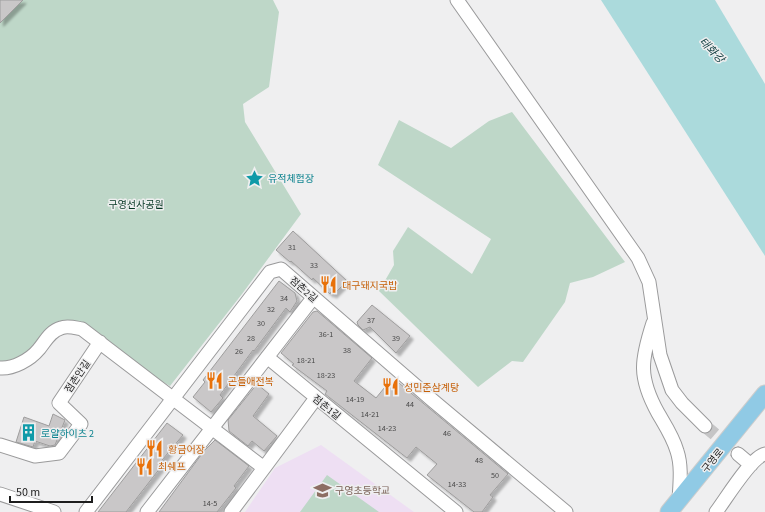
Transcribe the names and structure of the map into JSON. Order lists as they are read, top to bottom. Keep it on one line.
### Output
{"streets":{"main road":["구영로"],"street":["점촌2길","점촌안길","점촌1길"]},"water":["태화강"],"parks":["구영선사공원"],"places":{"place":["유적체험장"],"restaurant":["대구돼지국밥","곤들애전복","성민준삼계탕","황금어장","최쉐프"],"building":["로얄하이츠 2"],"school or university":["구영초등학교"]},"house_numbers":["31","33","34","32","37","30","36-1","28","39","38","26","18-21","18-23","14-19","44","14-21","14-23","46","48","50","14-33","14-5"],"scale_bar":"50 m"}
